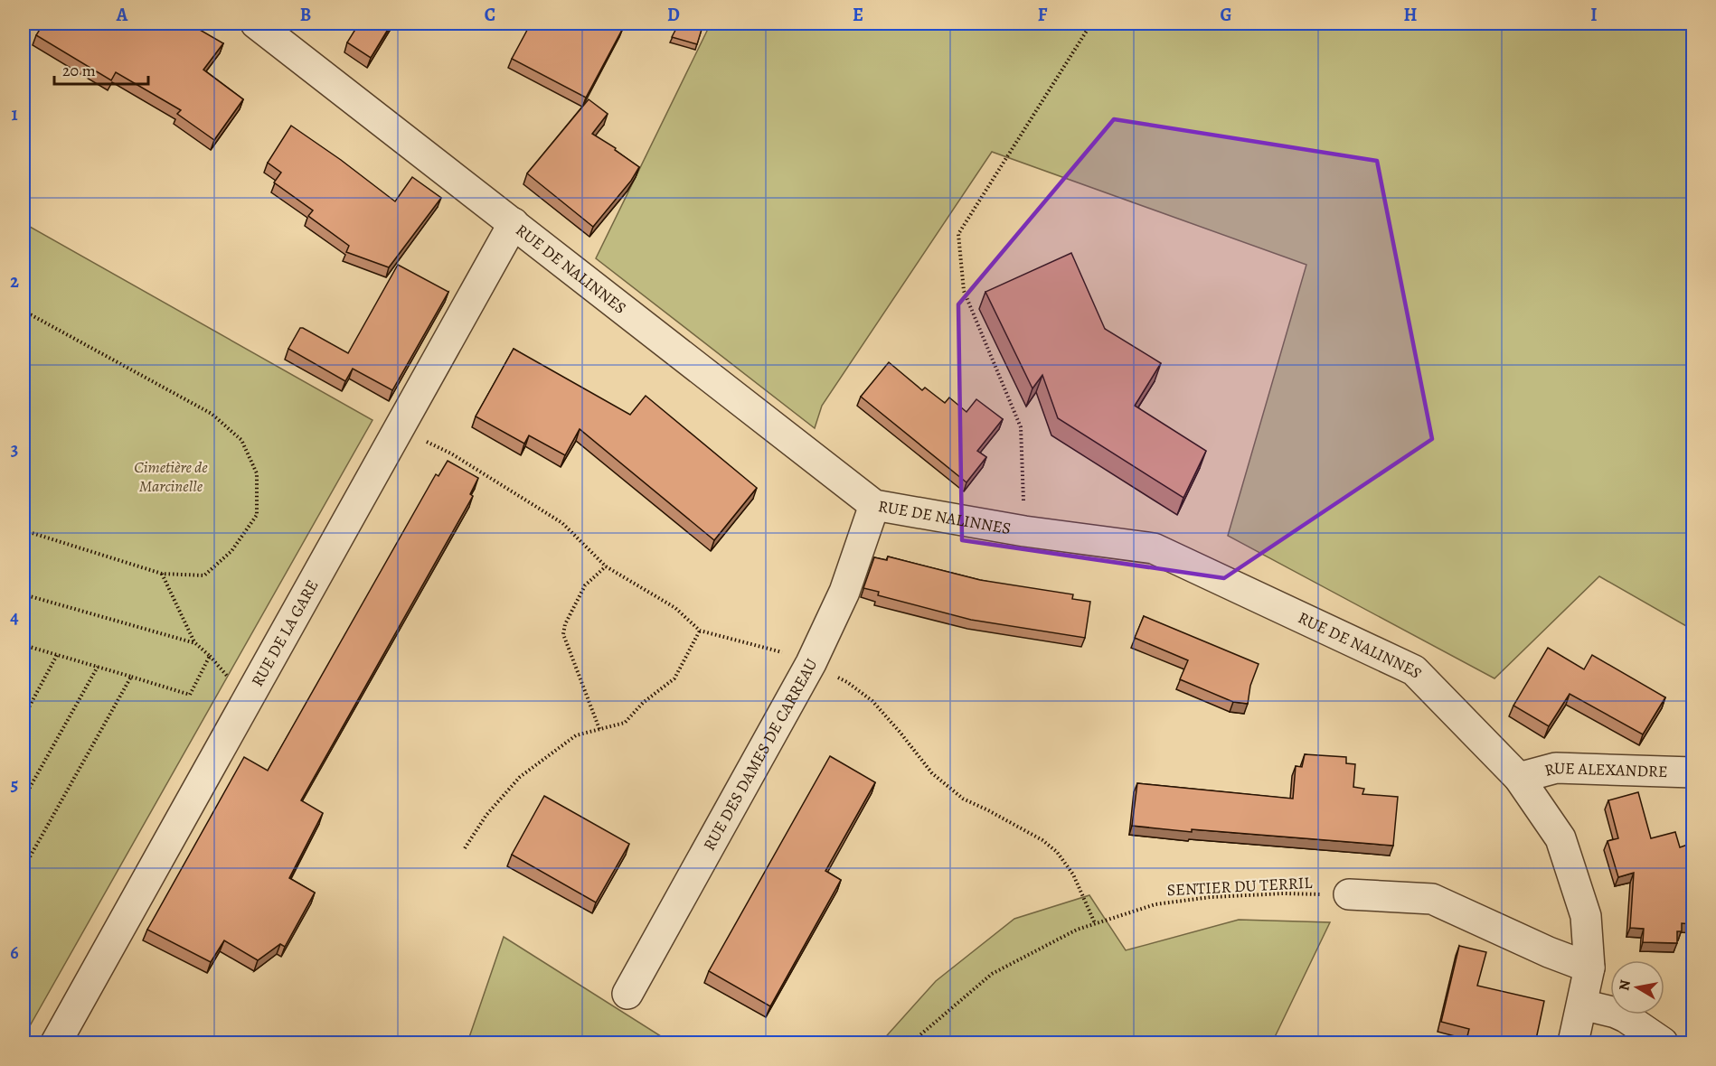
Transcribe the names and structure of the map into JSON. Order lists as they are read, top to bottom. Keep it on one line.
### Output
{"streets":{"street":["RUE DE NALINNES","RUE DE LA GARE","RUE DES DAMES DE CARREAU","RUE ALEXANDRE"],"path":["SENTIER DU TERRIL"]},"crossings":[["RUE DE NALINNES","RUE DE LA GARE"],["RUE DE NALINNES","RUE DES DAMES DE CARREAU"],["RUE DE NALINNES","RUE ALEXANDRE"]],"parks":["Cimetière de Marcinelle"],"scale_bar":"20 m","north":"left","grid":{"columns":["A","B","C","D","E","F","G","H","I"],"rows":["1","2","3","4","5","6"]}}
